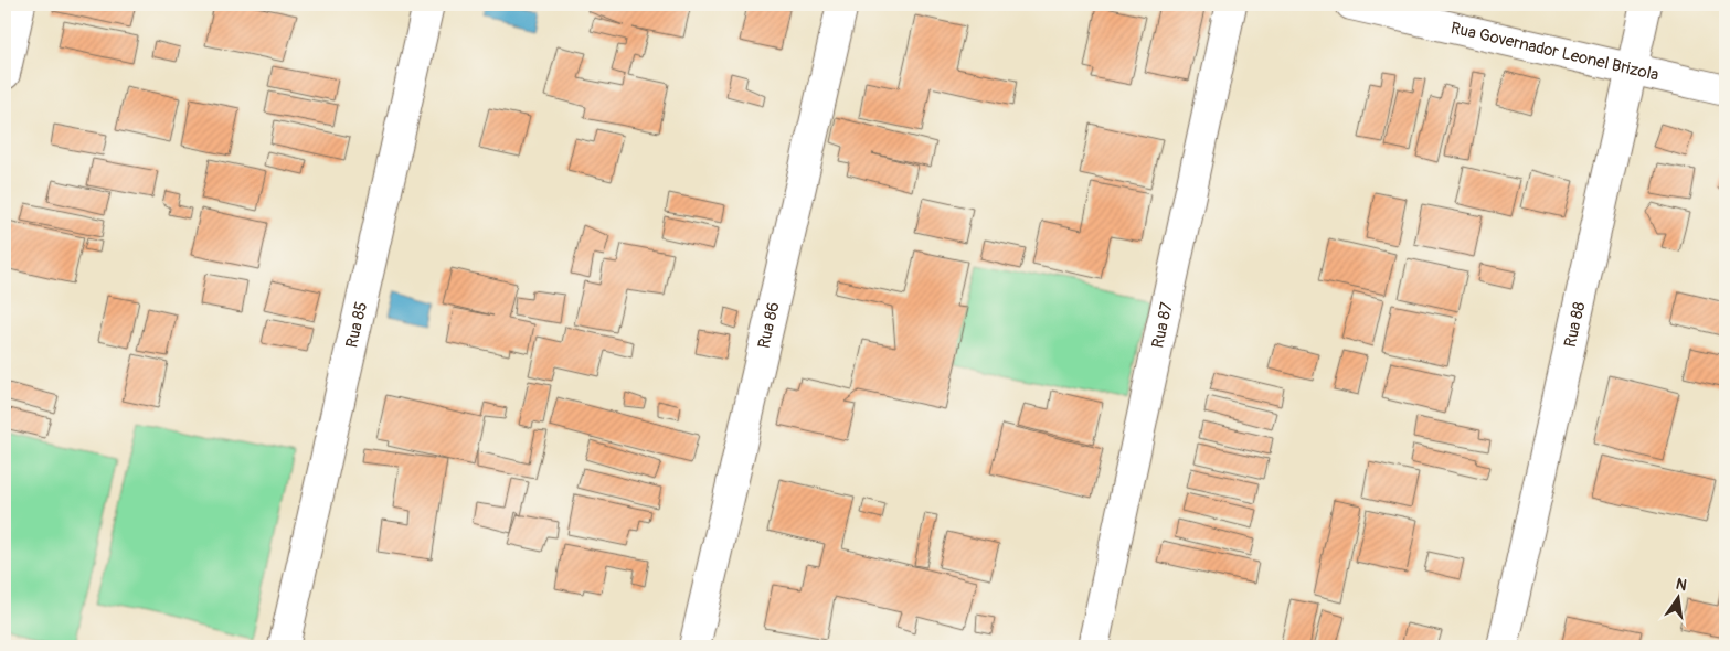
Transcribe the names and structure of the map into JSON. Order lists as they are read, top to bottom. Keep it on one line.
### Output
{"streets":{"street":["Rua Governador Leonel Brizola","Rua 85","Rua 86","Rua 87","Rua 88"]},"crossings":[["Rua Governador Leonel Brizola","Rua 88"]],"north":"top"}
